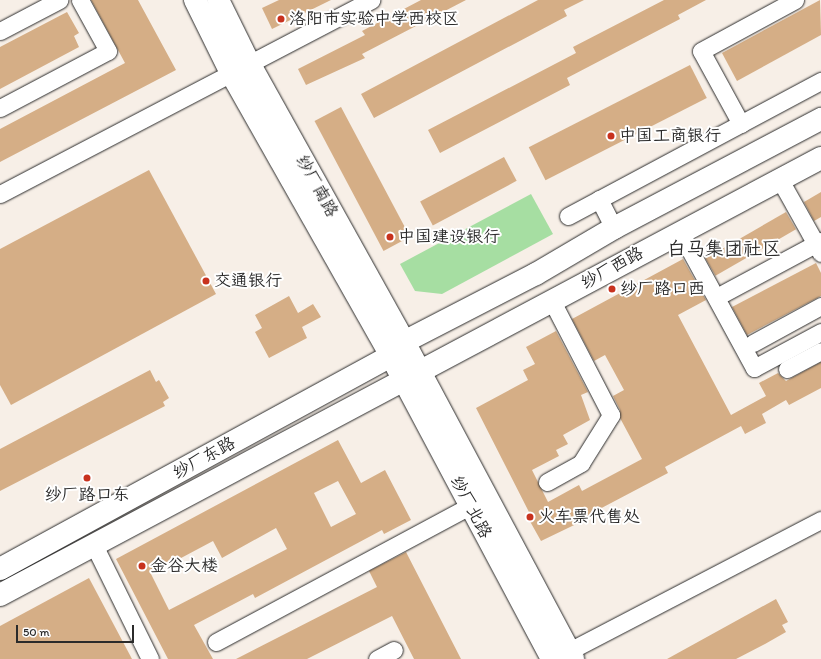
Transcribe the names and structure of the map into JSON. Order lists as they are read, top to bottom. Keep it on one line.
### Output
{"streets":{"main road":["纱厂南路","纱厂西路","纱厂东路","纱厂北路"]},"crossings":[["纱厂南路","纱厂西路"],["纱厂南路","纱厂东路"],["纱厂南路","纱厂北路"],["纱厂西路","纱厂东路"],["纱厂西路","纱厂北路"],["纱厂东路","纱厂北路"]],"districts":["白马集团社区"],"places":["洛阳市实验中学西校区","中国工商银行","中国建设银行","交通银行","纱厂路口西","纱厂路口东","火车票代售处","金谷大楼"],"scale_bar":"50 m"}
